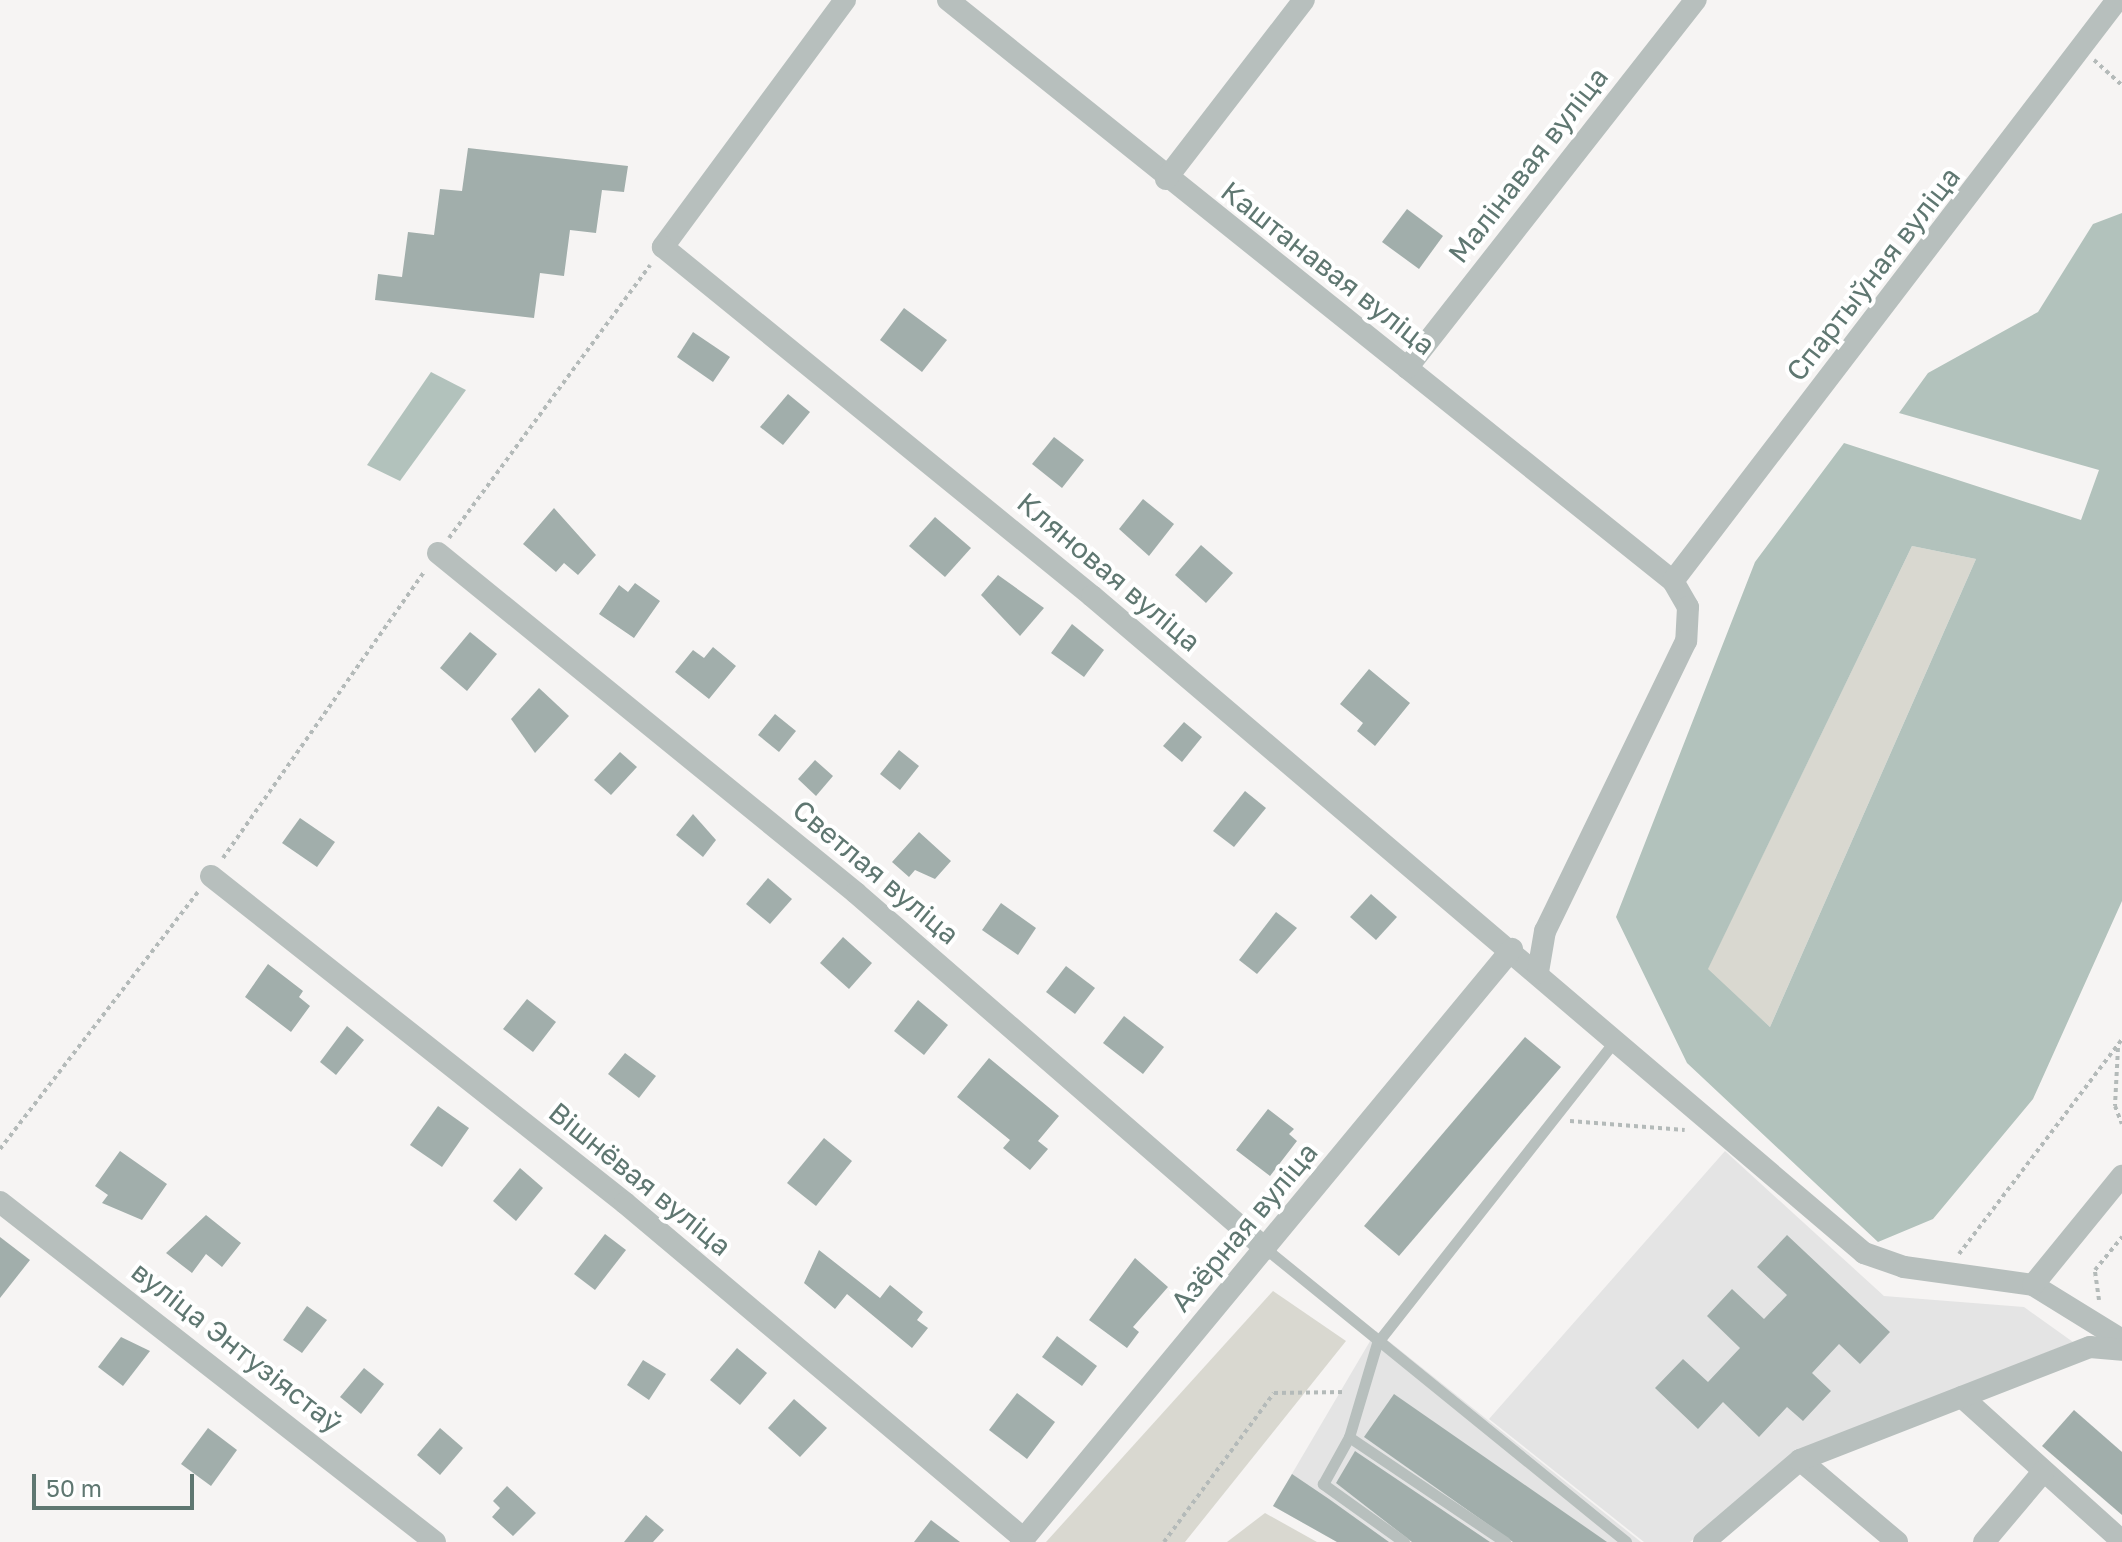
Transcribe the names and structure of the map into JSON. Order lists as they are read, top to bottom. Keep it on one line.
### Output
{"streets":{"street":["Малінавая вуліца","Каштанавая вуліца","Спартыўная вуліца","Кляновая вуліца","Светлая вуліца","Вішнёвая вуліца","Азёрная вуліца","вуліца Энтузіястаў"]},"crossings":[["Малінавая вуліца","Каштанавая вуліца"],["Каштанавая вуліца","Спартыўная вуліца"],["Кляновая вуліца","Азёрная вуліца"],["Светлая вуліца","Азёрная вуліца"],["Вішнёвая вуліца","Азёрная вуліца"]],"scale_bar":"50 m"}
